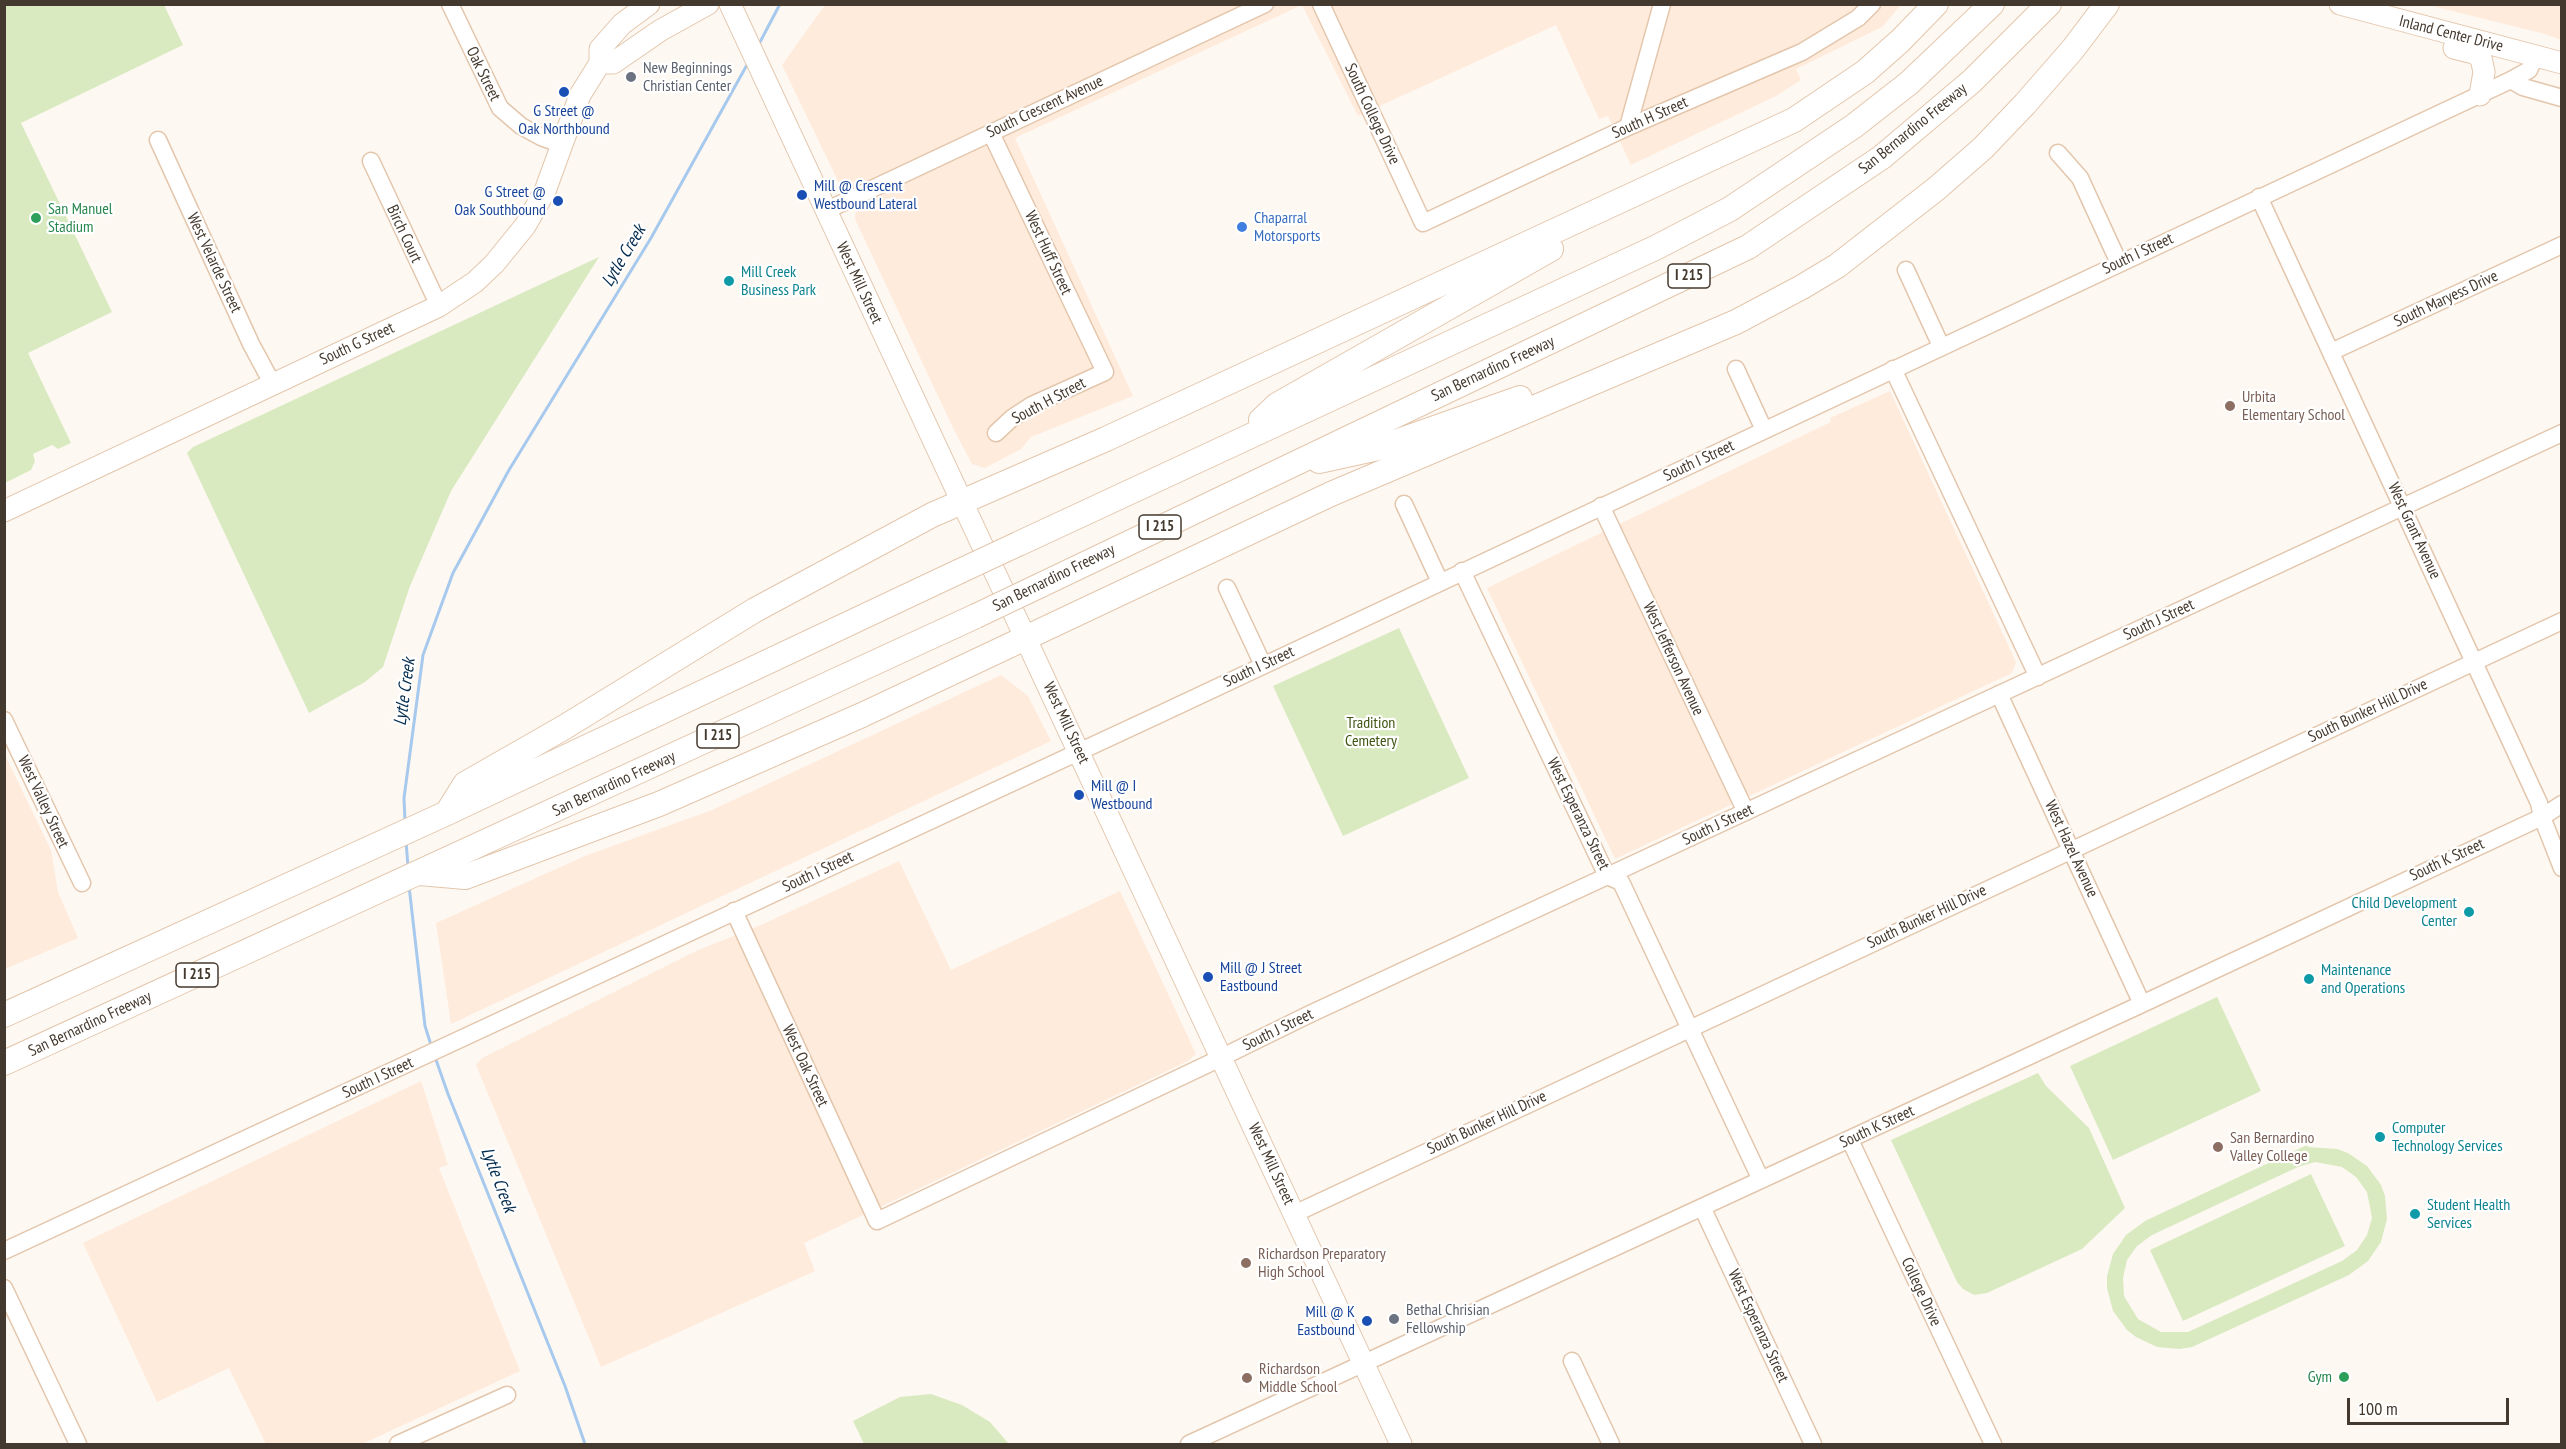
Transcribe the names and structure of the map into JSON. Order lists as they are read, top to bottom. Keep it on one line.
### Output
{"streets":{"highway":["San Bernardino Freeway","I 215"],"main road":["Inland Center Drive","West Mill Street","South G Street"],"street":["Oak Street","South Crescent Avenue","South College Drive","South H Street","Birch Court","West Huff Street","South I Street","West Velarde Street","South Maryess Drive","West Grant Avenue","South J Street","West Jefferson Avenue","South Bunker Hill Drive","West Valley Street","West Esperanza Street","West Hazel Avenue","South K Street","West Oak Street","College Drive"]},"crossings":[["Inland Center Drive","South I Street"],["Oak Street","South G Street"],["South Crescent Avenue","West Huff Street"],["South Crescent Avenue","West Mill Street"],["South College Drive","South H Street"],["South H Street","West Huff Street"],["Birch Court","South G Street"],["South I Street","West Mill Street"],["South I Street","West Grant Avenue"],["South I Street","West Jefferson Avenue"],["South I Street","West Esperanza Street"],["South I Street","West Oak Street"],["West Velarde Street","South G Street"],["West Mill Street","South J Street"],["West Mill Street","South Bunker Hill Drive"],["West Mill Street","South K Street"],["South Maryess Drive","West Grant Avenue"],["West Grant Avenue","South J Street"],["West Grant Avenue","South Bunker Hill Drive"],["West Grant Avenue","South K Street"],["South J Street","West Jefferson Avenue"],["South J Street","West Esperanza Street"],["South J Street","West Hazel Avenue"],["South J Street","West Oak Street"],["South Bunker Hill Drive","West Esperanza Street"],["South Bunker Hill Drive","West Hazel Avenue"],["West Esperanza Street","South K Street"],["West Hazel Avenue","South K Street"],["South K Street","College Drive"]],"water":["Lytle Creek"],"parks":["Tradition Cemetery"],"places":["New Beginnings Christian Center","G Street @ Oak Northbound","Mill @ Crescent Westbound Lateral","G Street @ Oak Southbound","San Manuel Stadium","Chaparral Motorsports","Mill Creek Business Park","Urbita Elementary School","Mill @ I Westbound","Child Development Center","Mill @ J Street Eastbound","Maintenance and Operations","Computer Technology Services","San Bernardino Valley College","Student Health Services","Richardson Preparatory High School","Bethal Chrisian Fellowship","Mill @ K Eastbound","Gym","Richardson Middle School"],"scale_bar":"100 m"}
